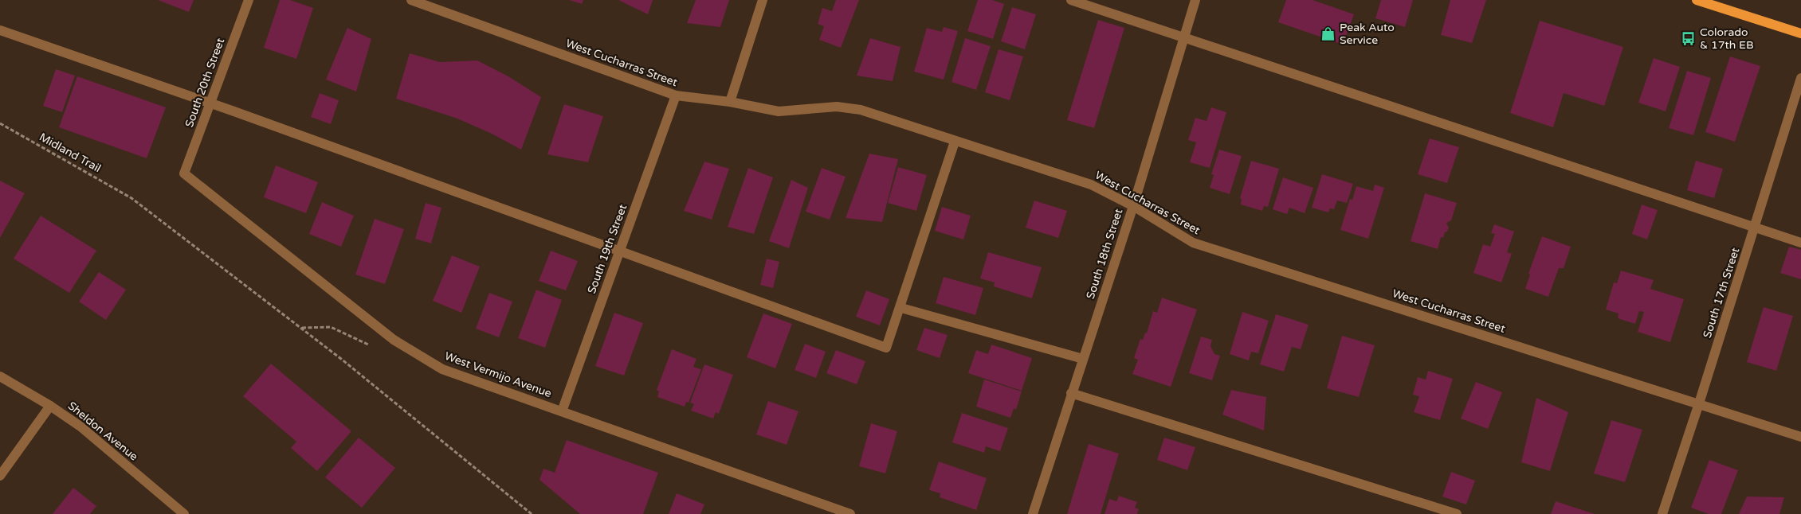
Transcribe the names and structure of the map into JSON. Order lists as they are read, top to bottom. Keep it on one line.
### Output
{"streets":{"street":["West Cucharras Street","South 20th Street","South 19th Street","South 18th Street","South 17th Street","West Vermijo Avenue","Sheldon Avenue"],"path":["Midland Trail"]},"crossings":[["West Cucharras Street","South 19th Street"],["West Cucharras Street","South 18th Street"],["West Cucharras Street","South 17th Street"],["South 20th Street","West Vermijo Avenue"],["South 19th Street","West Vermijo Avenue"]],"places":{"shop":["Peak Auto Service"],"bus stop":["Colorado & 17th EB"]}}
